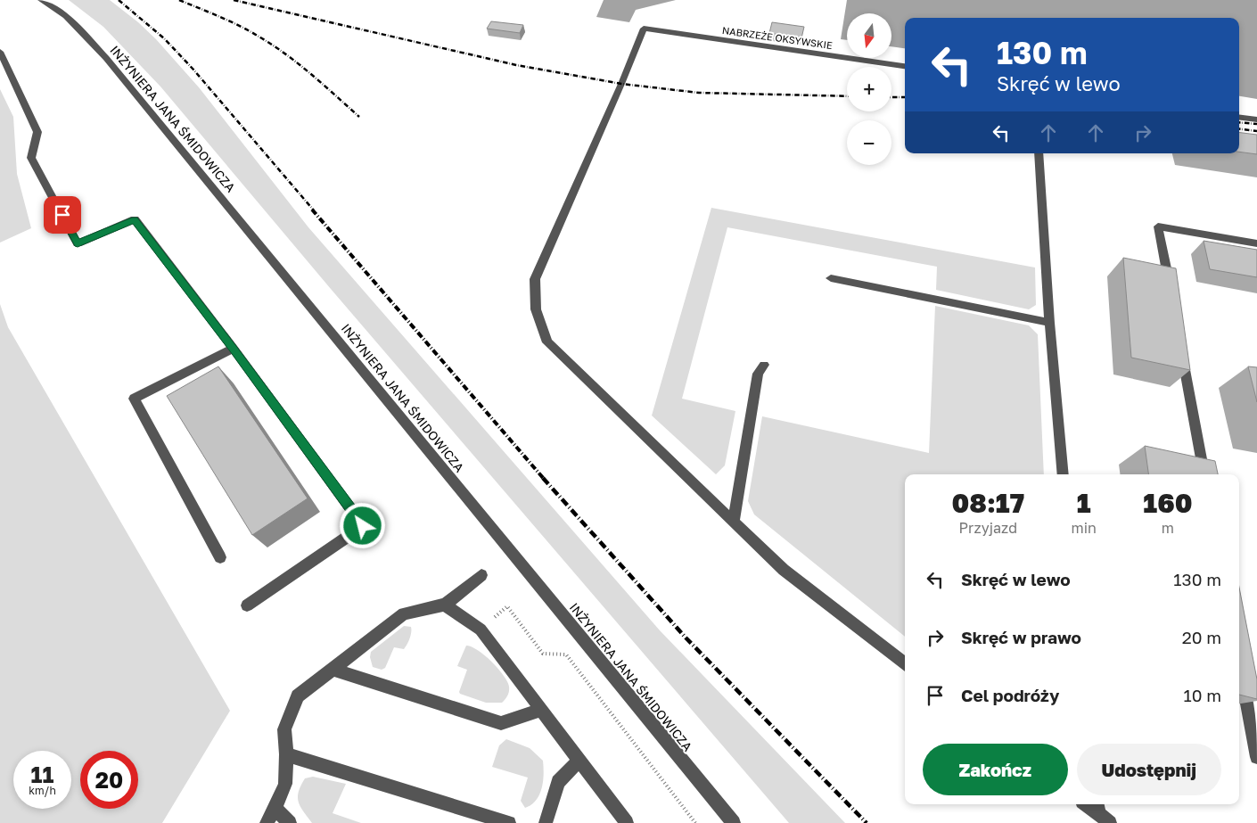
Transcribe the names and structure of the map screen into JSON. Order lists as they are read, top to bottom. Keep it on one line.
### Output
{"streets":{"street":["NABRZEŻE OKSYWSKIE","INŻYNIERA JANA ŚMIDOWICZA"]},"north":"bottom","page":{"map_buttons":["+","−"],"turn":["130 m","Skręć w lewo"],"eta":["08:17","Przyjazd","1","min","160","m"],"list":[{"name":"Skręć w lewo","value":"130 m"},{"name":"Skręć w prawo","value":"20 m"},{"name":"Cel podróży","value":"10 m"}],"buttons":["Zakończ","Udostępnij"],"speed":"11 km/h","limit":"20"}}
